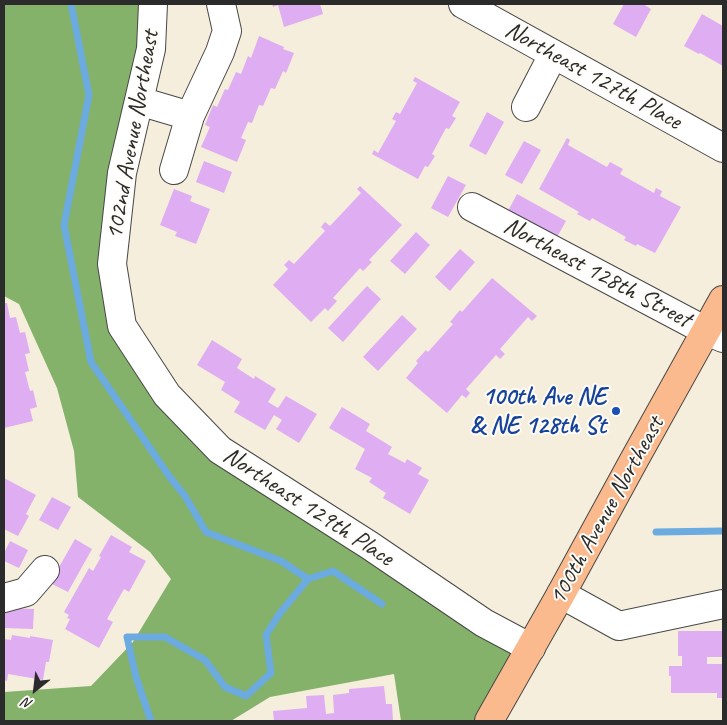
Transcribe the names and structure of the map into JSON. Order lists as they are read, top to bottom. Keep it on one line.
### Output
{"streets":{"main road":["100th Avenue Northeast"],"street":["Northeast 127th Place","102nd Avenue Northeast","Northeast 128th Street","Northeast 129th Place"]},"crossings":[["102nd Avenue Northeast","Northeast 129th Place"],["Northeast 128th Street","100th Avenue Northeast"],["Northeast 129th Place","100th Avenue Northeast"]],"places":["100th Ave NE & NE 128th St"],"north":"bottom left"}
